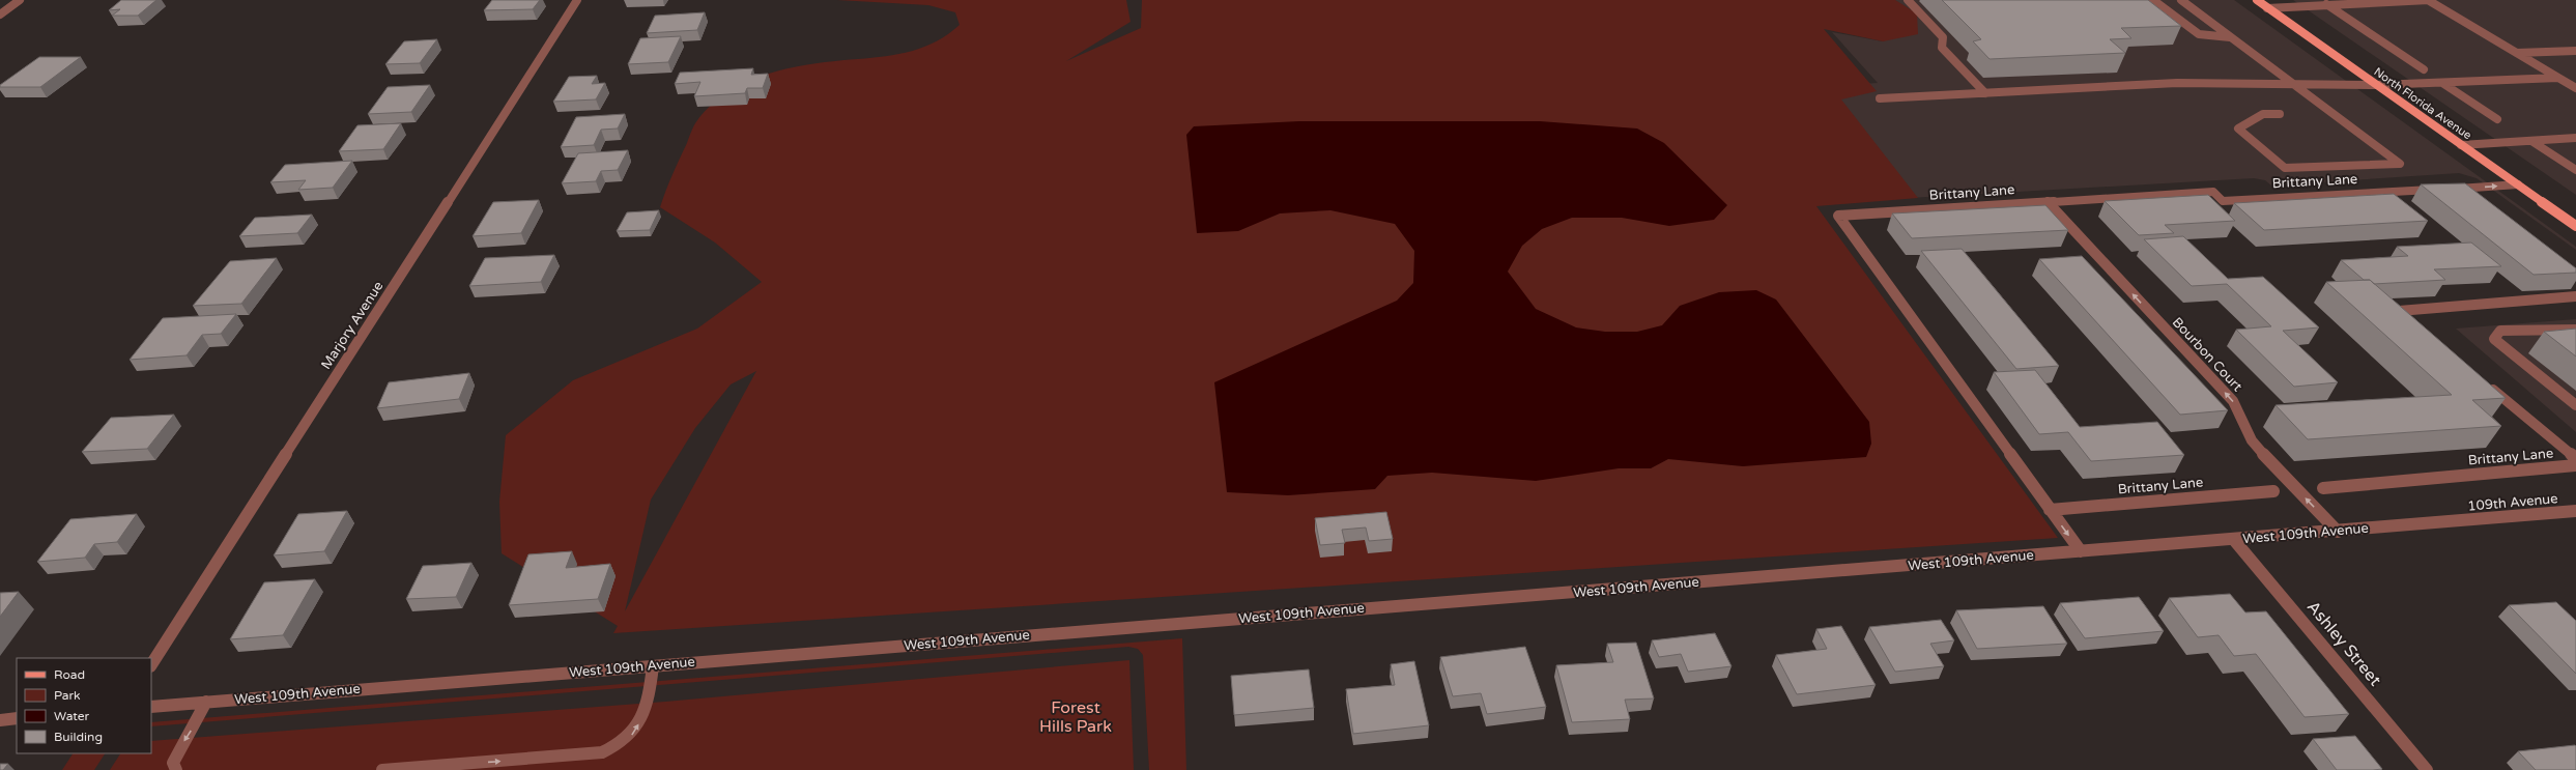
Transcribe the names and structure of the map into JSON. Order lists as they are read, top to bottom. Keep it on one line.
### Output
{"streets":{"main road":["North Florida Avenue"],"street":["Brittany Lane","Marjory Avenue","Bourbon Court","109th Avenue","West 109th Avenue","Ashley Street"]},"crossings":[["North Florida Avenue","Brittany Lane"],["Brittany Lane","Bourbon Court"],["Brittany Lane","West 109th Avenue"],["Bourbon Court","West 109th Avenue"],["109th Avenue","West 109th Avenue"],["West 109th Avenue","Ashley Street"]],"one_way":["Bourbon Court"],"parks":["Forest Hills Park"],"legend":["Road","Park","Water","Building"]}
